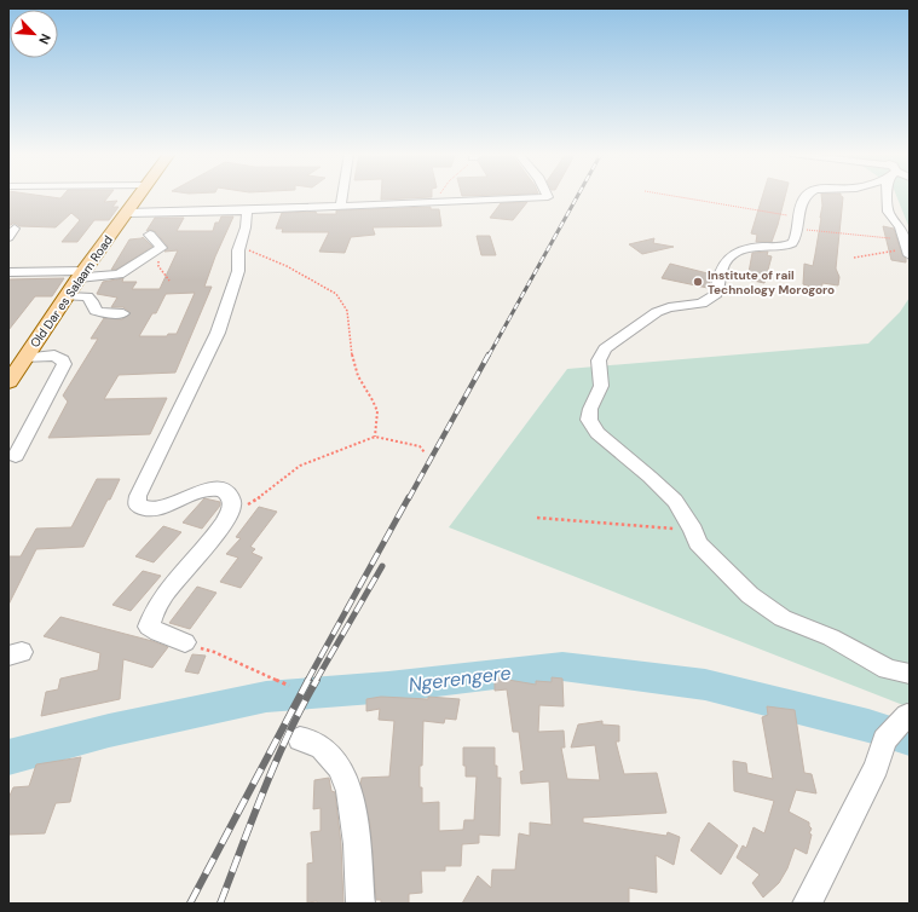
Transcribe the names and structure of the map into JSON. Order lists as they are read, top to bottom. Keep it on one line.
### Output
{"streets":{"main road":["Old Dar es Salaam Road"]},"water":["Ngerengere"],"places":["Institute of rail Technology Morogoro"],"north":"bottom right"}
